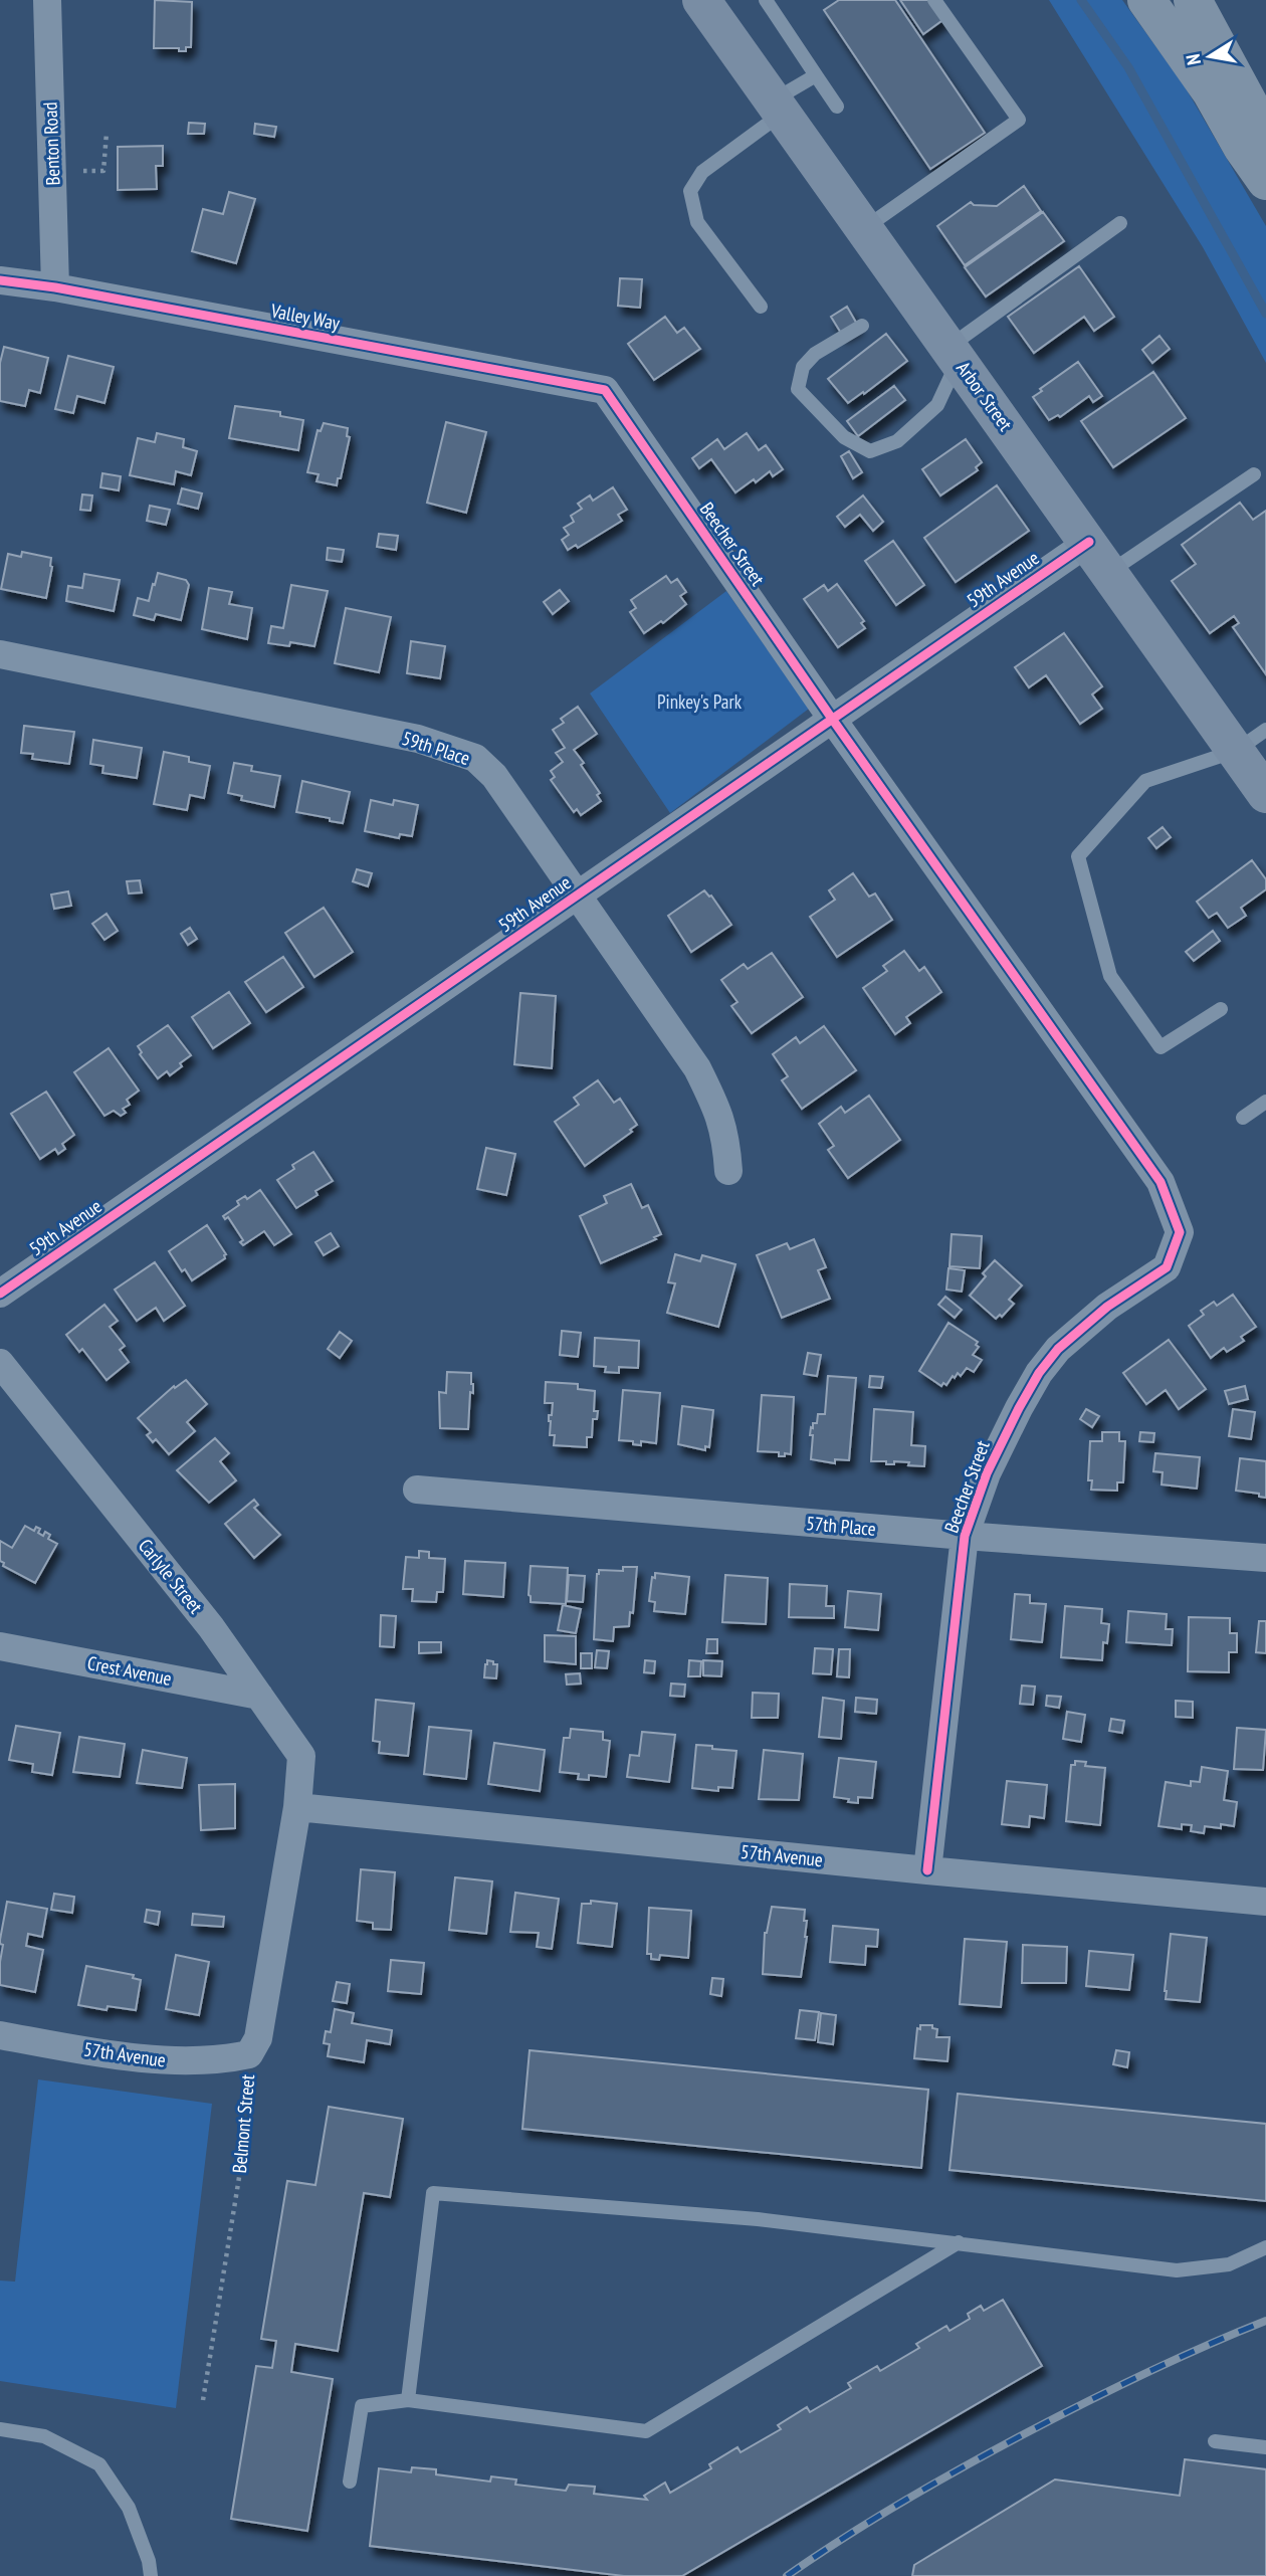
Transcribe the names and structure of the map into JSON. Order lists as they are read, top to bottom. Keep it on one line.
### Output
{"streets":{"main road":["Arbor Street"],"street":["Benton Road","Valley Way","Beecher Street","59th Avenue","59th Place","57th Place","Carlyle Street","Crest Avenue","57th Avenue","Belmont Street"]},"crossings":[["Benton Road","Valley Way"],["Valley Way","Beecher Street"],["Arbor Street","59th Avenue"],["Beecher Street","59th Avenue"],["Beecher Street","57th Place"],["Beecher Street","57th Avenue"],["59th Avenue","59th Place"],["Carlyle Street","Crest Avenue"],["Carlyle Street","57th Avenue"],["Carlyle Street","Belmont Street"],["57th Avenue","Belmont Street"]],"parks":["Pinkey's Park"],"north":"left"}
